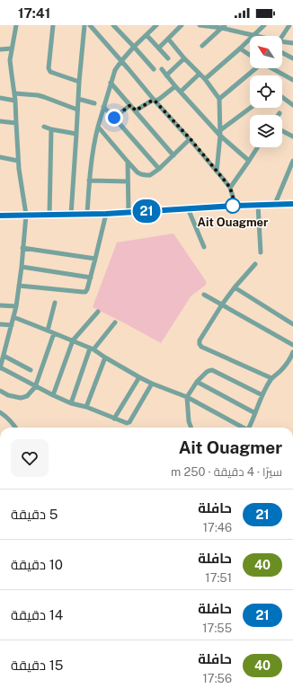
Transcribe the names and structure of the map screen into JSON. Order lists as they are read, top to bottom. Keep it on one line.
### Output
{"places":["Ait Ouagmer"],"lines":["bus line 21"],"north":"top left","page":{"status":"17:41","on_map":"21","heading":["Ait Ouagmer","سيرًا · 4 دقيقة · 250 m"],"list":[{"mark":"21","name":"حافلة","note":"17:46","value":"5 دقيقة"},{"mark":"40","name":"حافلة","note":"17:51","value":"10 دقيقة"},{"mark":"21","name":"حافلة","note":"17:55","value":"14 دقيقة"},{"mark":"40","name":"حافلة","note":"17:56","value":"15 دقيقة"}]}}
